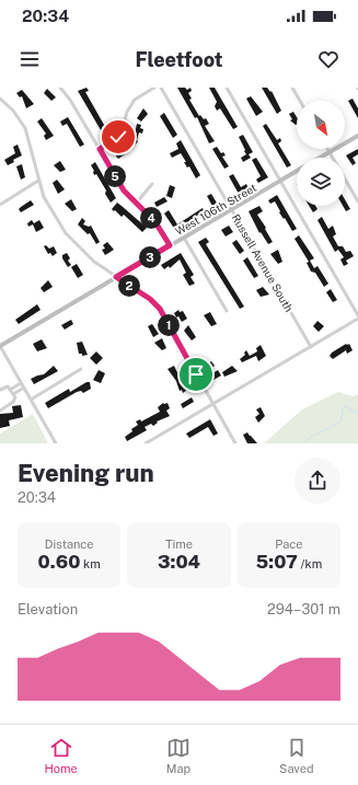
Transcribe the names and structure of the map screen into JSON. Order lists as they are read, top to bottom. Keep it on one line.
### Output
{"streets":{"street":["West 106th Street","Russell Avenue South"]},"crossings":[["West 106th Street","Russell Avenue South"]],"north":"bottom right","page":{"status":"20:34","header":"Fleetfoot","pins":["5","4","3","2","1"],"heading":["Evening run","20:34"],"stats":[["Distance","0.60 km"],["Time","3:04"],["Pace","5:07 /km"]],"chart":["Elevation","294–301 m"],"tabs":["Home","Map","Saved"]}}
